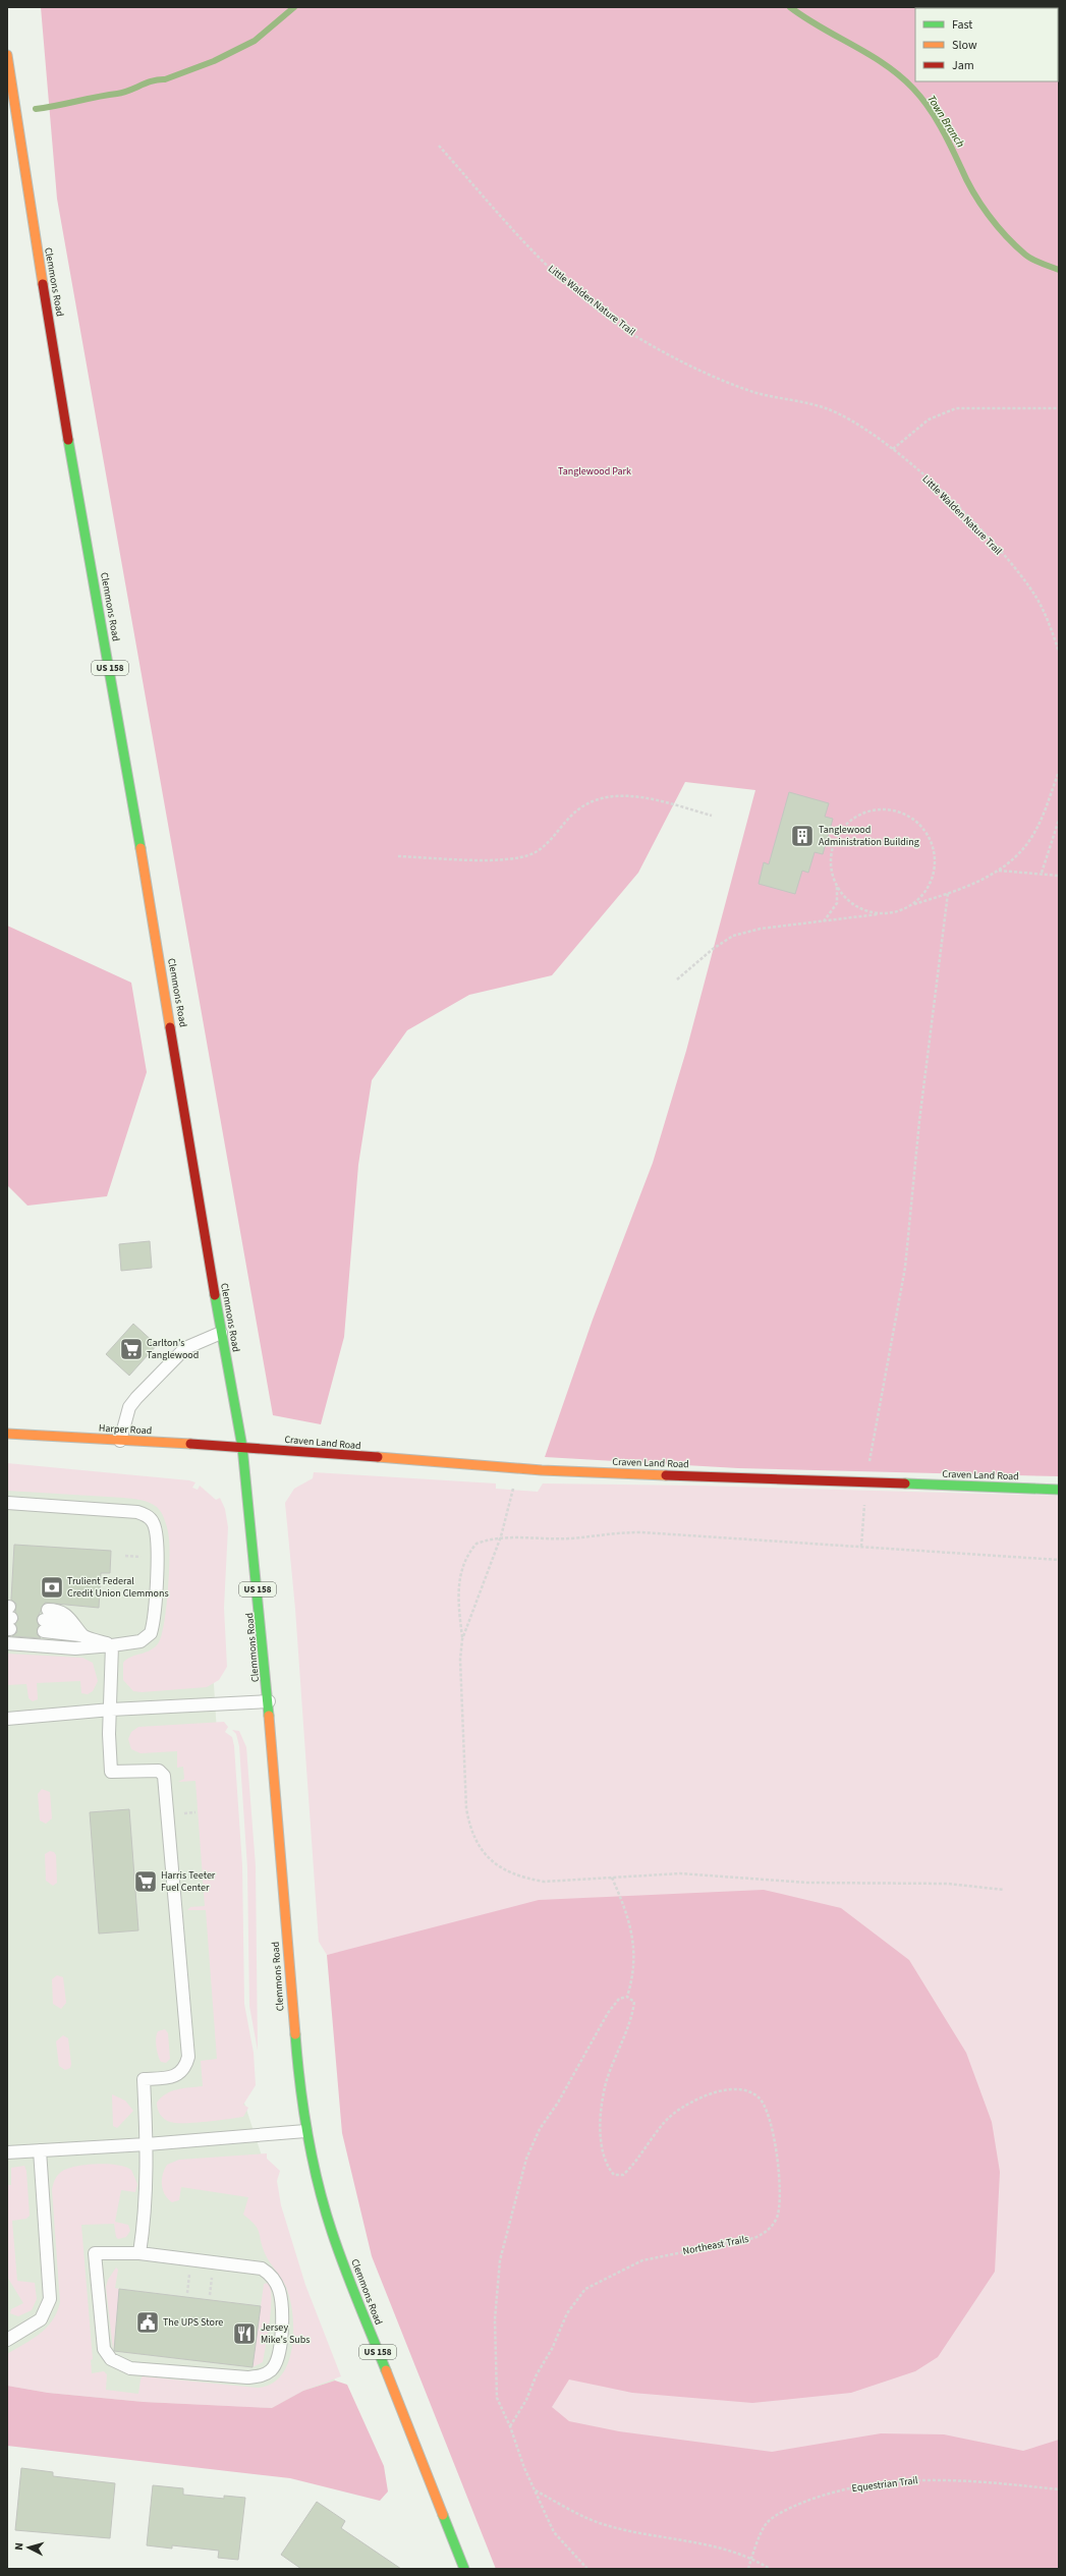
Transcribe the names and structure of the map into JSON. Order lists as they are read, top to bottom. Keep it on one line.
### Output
{"streets":{"main road":["Clemmons Road","US 158","Harper Road","Craven Land Road"],"path":["Little Walden Nature Trail","Northeast Trails","Equestrian Trail"]},"crossings":[["Clemmons Road","Harper Road"],["Clemmons Road","Craven Land Road"],["Harper Road","Craven Land Road"]],"water":["Town Branch"],"parks":["Tanglewood Park"],"places":{"building":["Tanglewood Administration Building"],"supermarket":["Carlton's Tanglewood","Harris Teeter Fuel Center"],"bank":["Trulient Federal Credit Union Clemmons"],"public building":["The UPS Store"],"restaurant":["Jersey Mike's Subs"]},"legend":["Fast","Slow","Jam"],"north":"left"}
